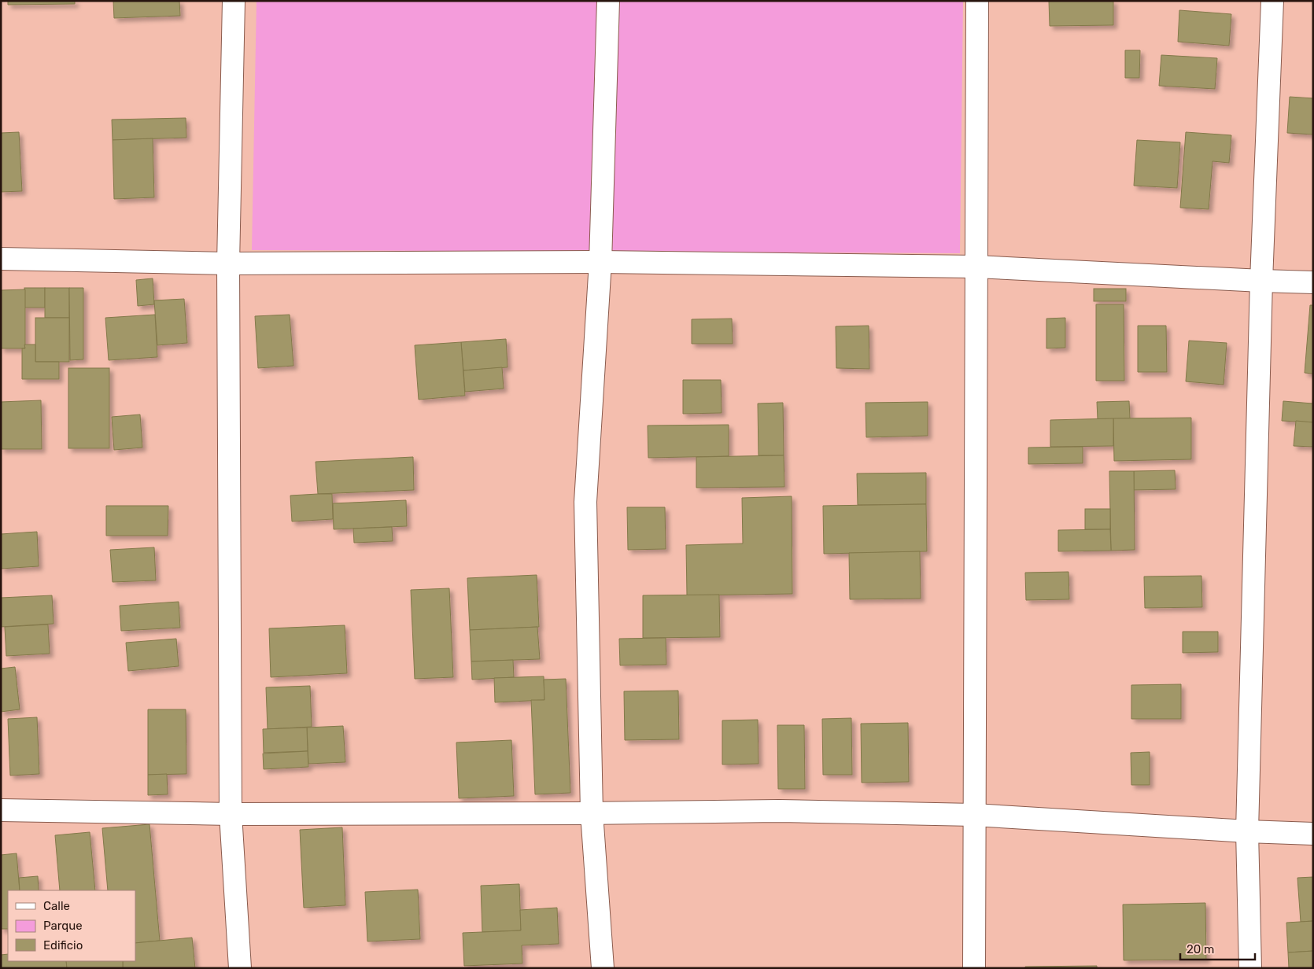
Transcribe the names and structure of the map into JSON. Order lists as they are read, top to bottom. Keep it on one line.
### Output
{"legend":["Calle","Parque","Edificio"],"scale_bar":"20 m"}
